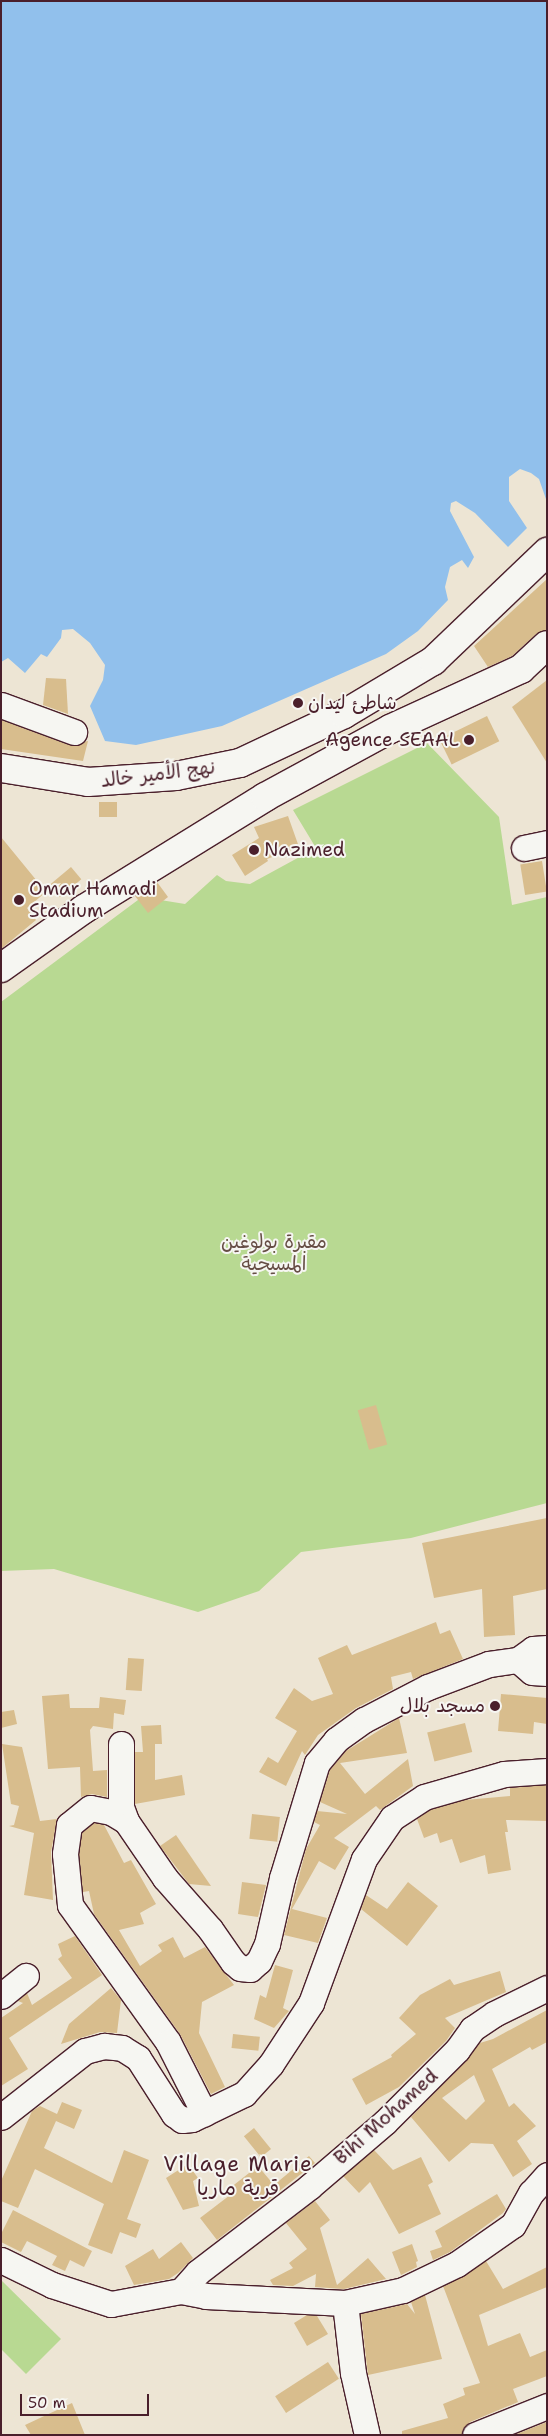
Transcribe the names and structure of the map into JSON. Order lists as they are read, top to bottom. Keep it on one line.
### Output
{"streets":{"main road":["نهج الأمير خالد"],"street":["Bihi Mohamed"]},"districts":["Village Marie قرية ماريا"],"parks":["مقبرة بولوغين المسيحية"],"places":["شاطئ ليدان","Agence SEAAL","Nazimed","Omar Hamadi Stadium","مسجد بلال"],"scale_bar":"50 m"}
